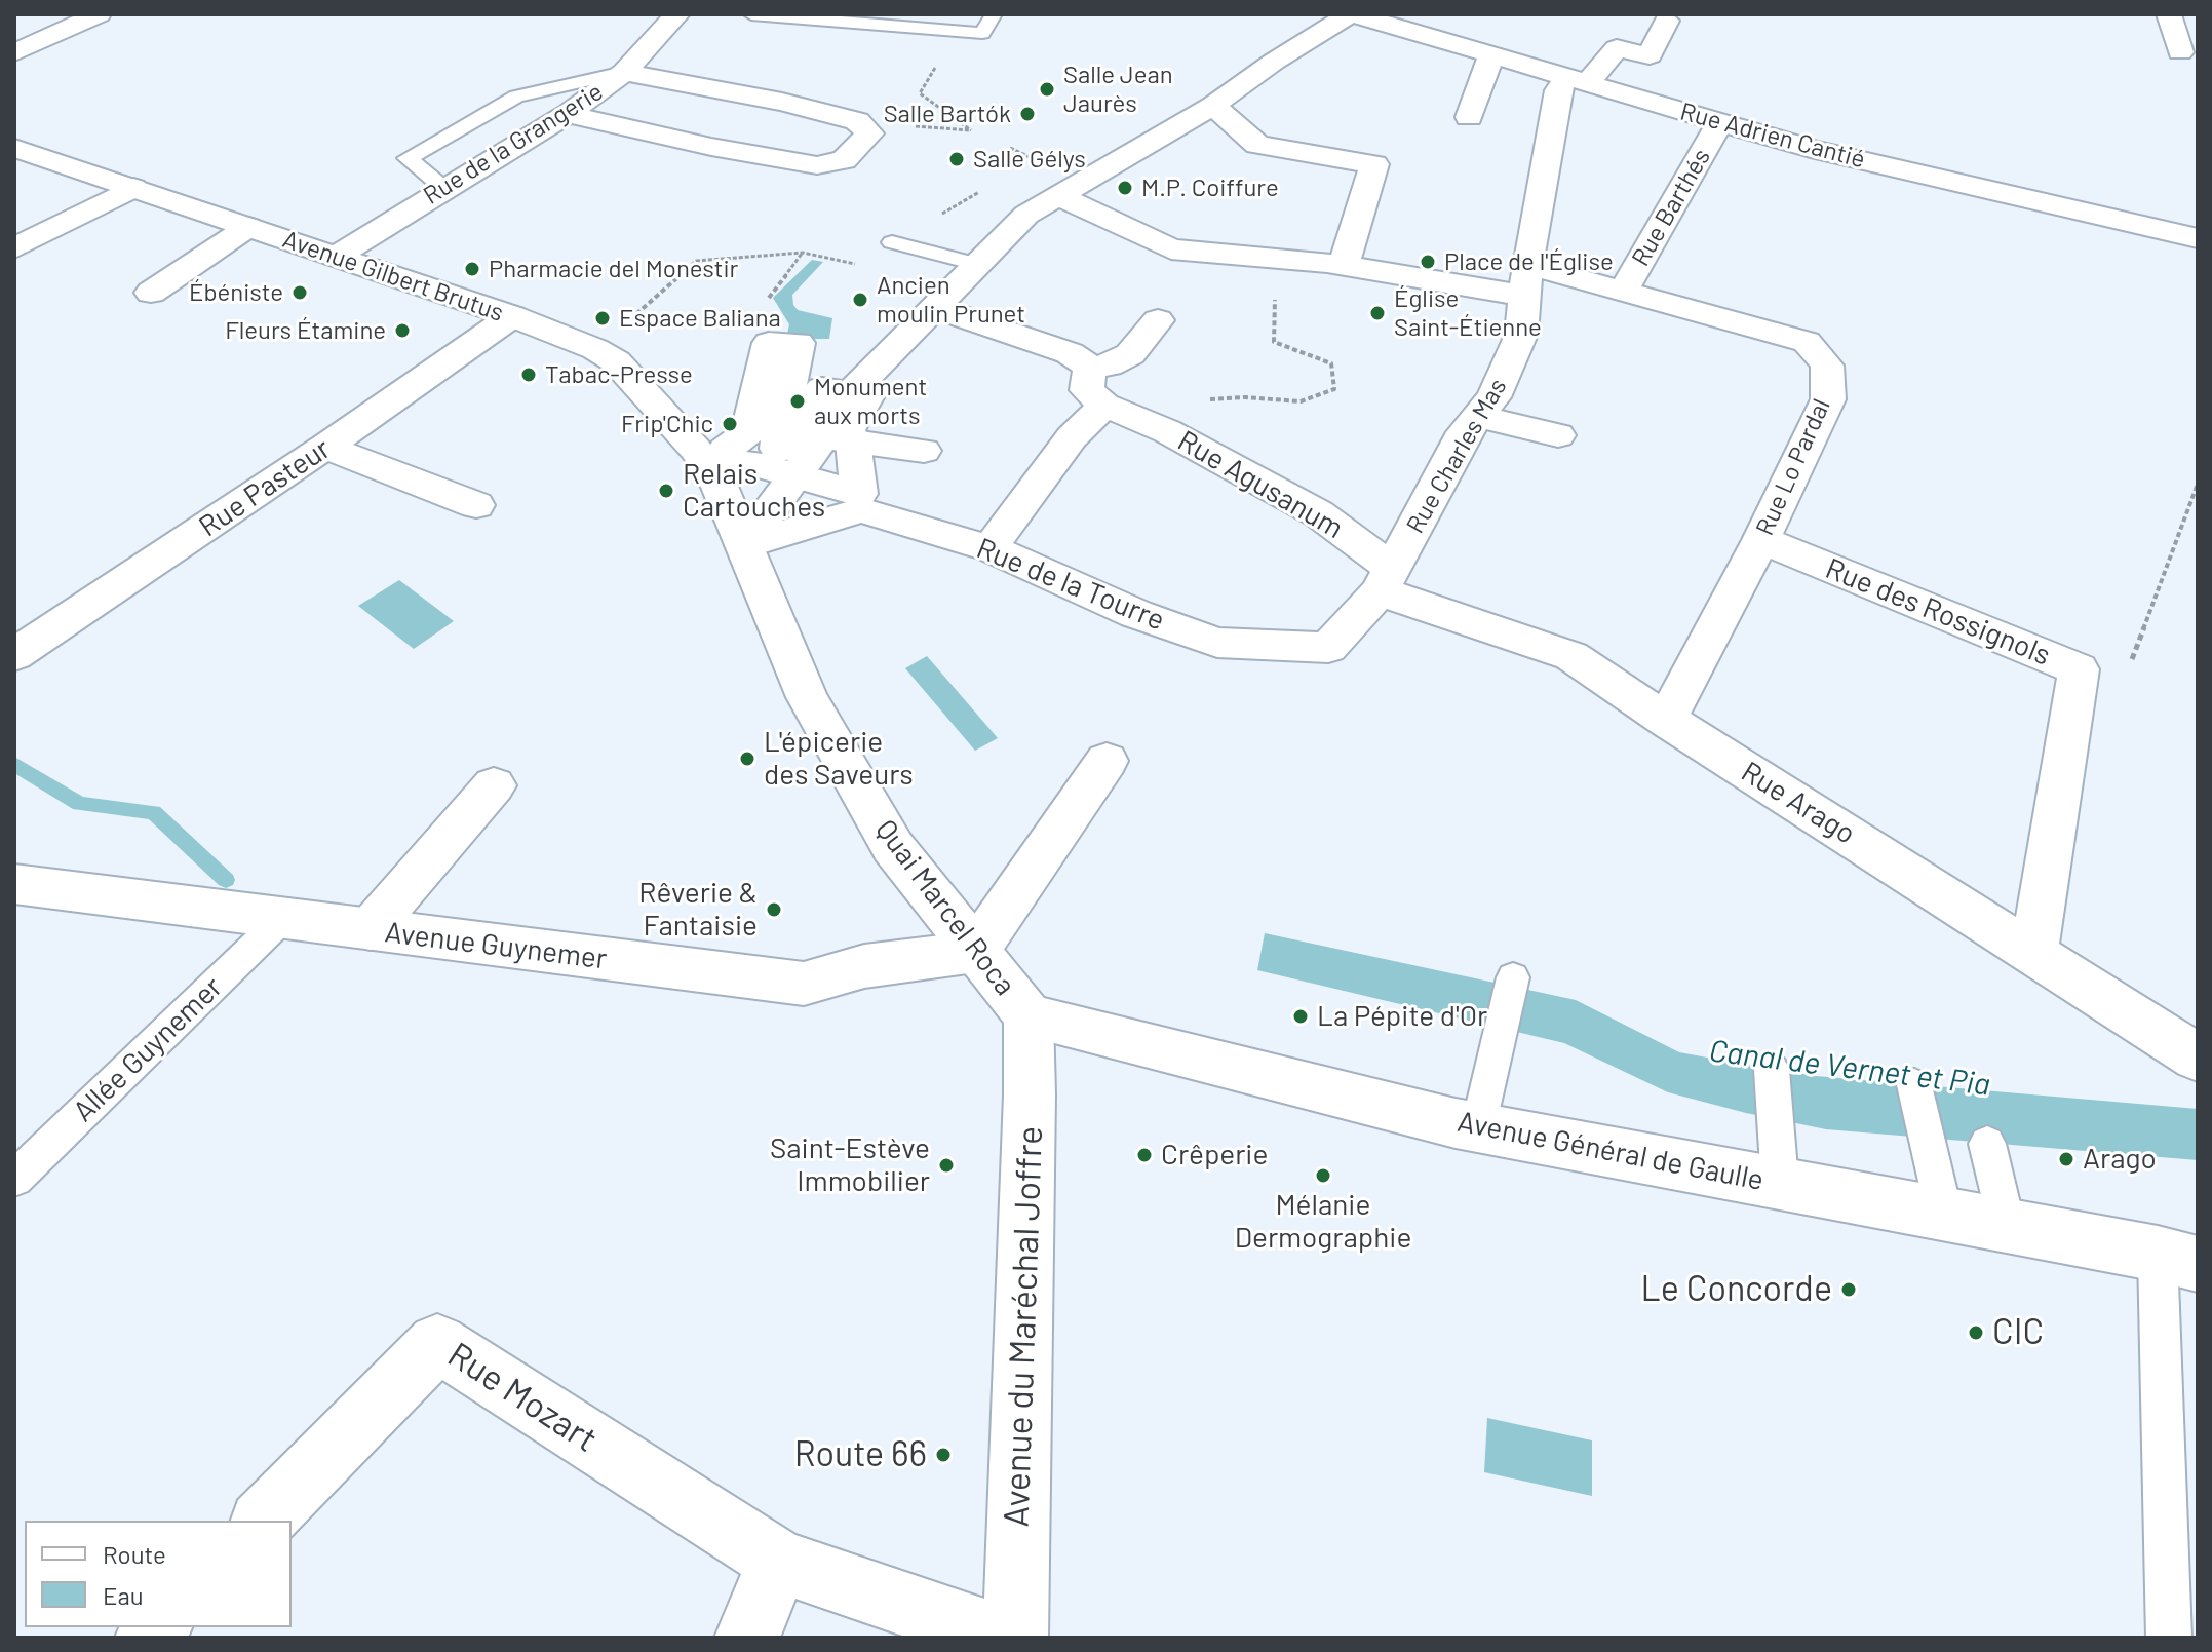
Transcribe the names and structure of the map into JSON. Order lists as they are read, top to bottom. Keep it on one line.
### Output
{"streets":{"street":["Rue Adrien Cantié","Rue de la Grangerie","Rue Barthés","Avenue Gilbert Brutus","Rue Charles Mas","Rue Lo Pardal","Rue Agusanum","Rue Pasteur","Rue de la Tourre","Rue des Rossignols","Rue Arago","Quai Marcel Roca","Avenue Guynemer","Avenue Général de Gaulle","Avenue du Maréchal Joffre","Rue Mozart"],"lane":["Allée Guynemer"]},"crossings":[["Rue Adrien Cantié","Rue Barthés"],["Rue Adrien Cantié","Rue Charles Mas"],["Rue de la Grangerie","Avenue Gilbert Brutus"],["Rue Barthés","Rue Lo Pardal"],["Avenue Gilbert Brutus","Rue Pasteur"],["Avenue Gilbert Brutus","Quai Marcel Roca"],["Rue Charles Mas","Rue Lo Pardal"],["Rue Charles Mas","Rue Agusanum"],["Rue Charles Mas","Rue de la Tourre"],["Rue Charles Mas","Rue Arago"],["Rue Lo Pardal","Rue des Rossignols"],["Rue Lo Pardal","Rue Arago"],["Rue Agusanum","Rue de la Tourre"],["Rue Agusanum","Rue Arago"],["Rue de la Tourre","Rue Arago"],["Rue de la Tourre","Quai Marcel Roca"],["Rue des Rossignols","Rue Arago"],["Quai Marcel Roca","Avenue Guynemer"],["Quai Marcel Roca","Avenue Général de Gaulle"],["Quai Marcel Roca","Avenue du Maréchal Joffre"],["Avenue Guynemer","Allée Guynemer"],["Avenue Général de Gaulle","Avenue du Maréchal Joffre"]],"water":["Canal de Vernet et Pia"],"places":["Salle Jean Jaurès","Salle Bartók","Salle Gélys","M.P. Coiffure","Place de l'Église","Pharmacie del Monestir","Ébéniste","Ancien moulin Prunet","Église Saint-Étienne","Espace Baliana","Fleurs Étamine","Tabac-Presse","Monument aux morts","Frip'Chic","Relais Cartouches","L'épicerie des Saveurs","Rêverie & Fantaisie","La Pépite d'Or","Crêperie","Arago","Saint-Estève Immobilier","Mélanie Dermographie","Le Concorde","CIC","Route 66"],"legend":["Route","Eau"]}
